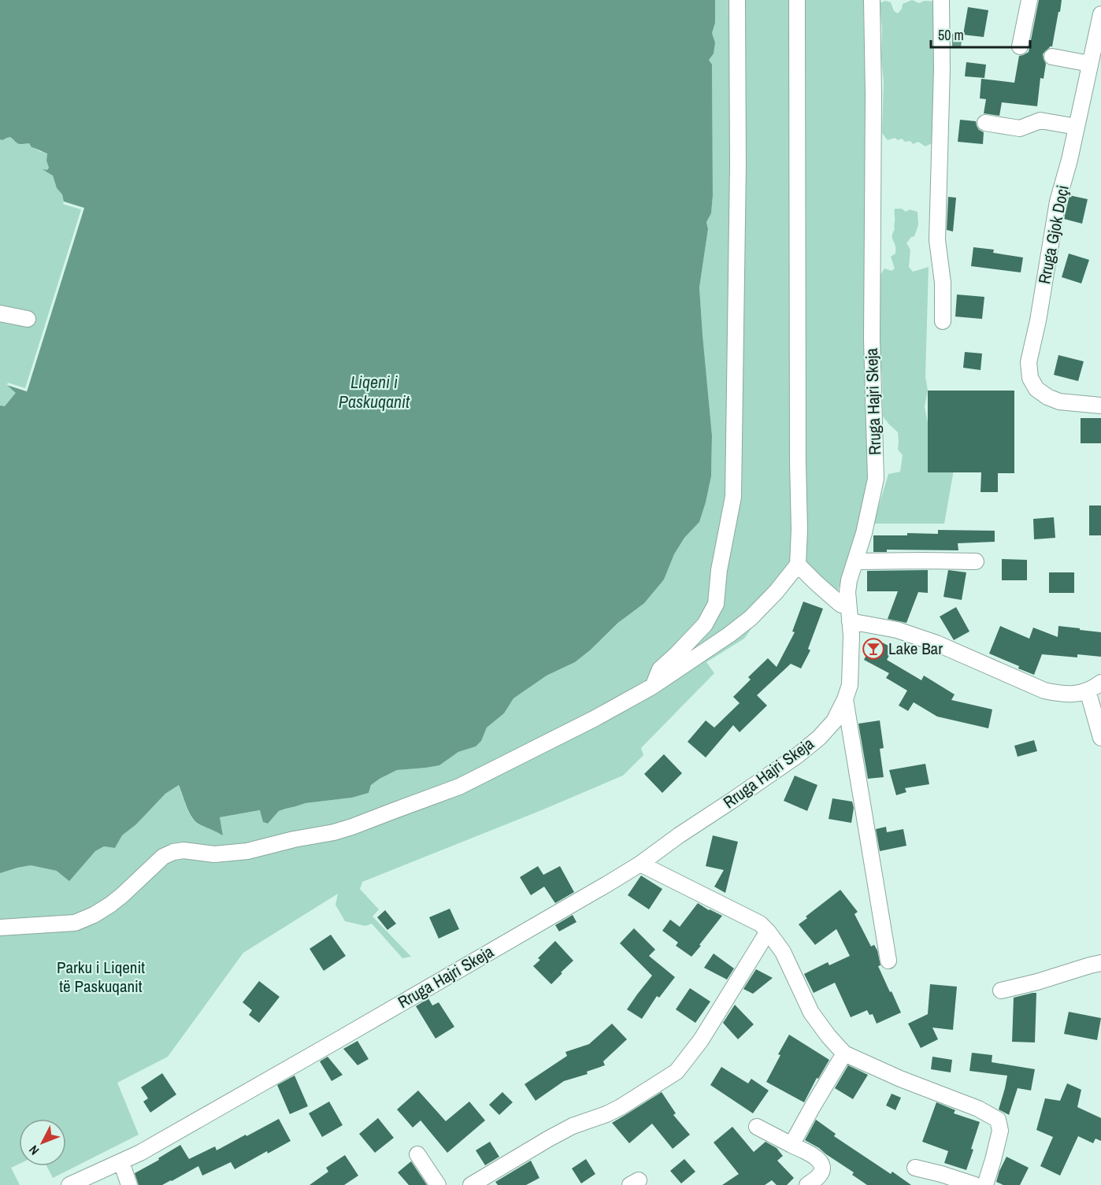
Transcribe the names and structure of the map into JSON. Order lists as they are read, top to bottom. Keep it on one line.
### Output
{"streets":{"street":["Rruga Gjok Doçi","Rruga Hajri Skeja"]},"water":["Liqeni i Paskuqanit"],"parks":["Parku i Liqenit të Paskuqanit"],"places":{"bar":["Lake Bar"]},"scale_bar":"50 m","north":"bottom left"}
